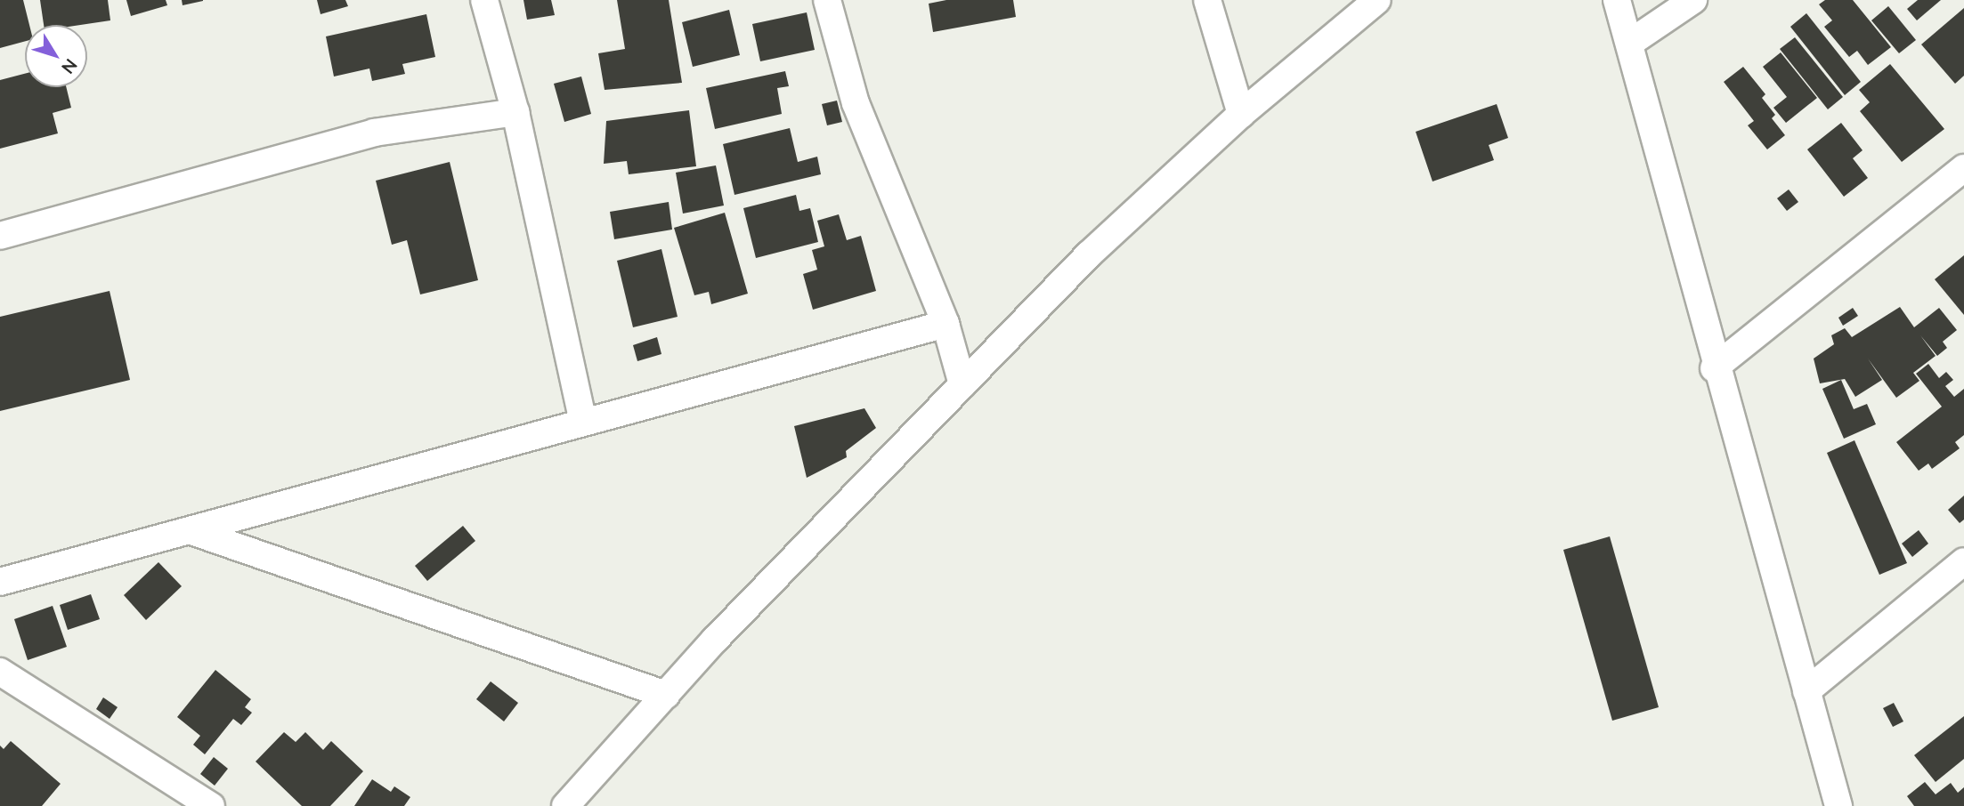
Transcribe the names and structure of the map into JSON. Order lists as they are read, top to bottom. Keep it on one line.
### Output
{"north":"bottom right"}
